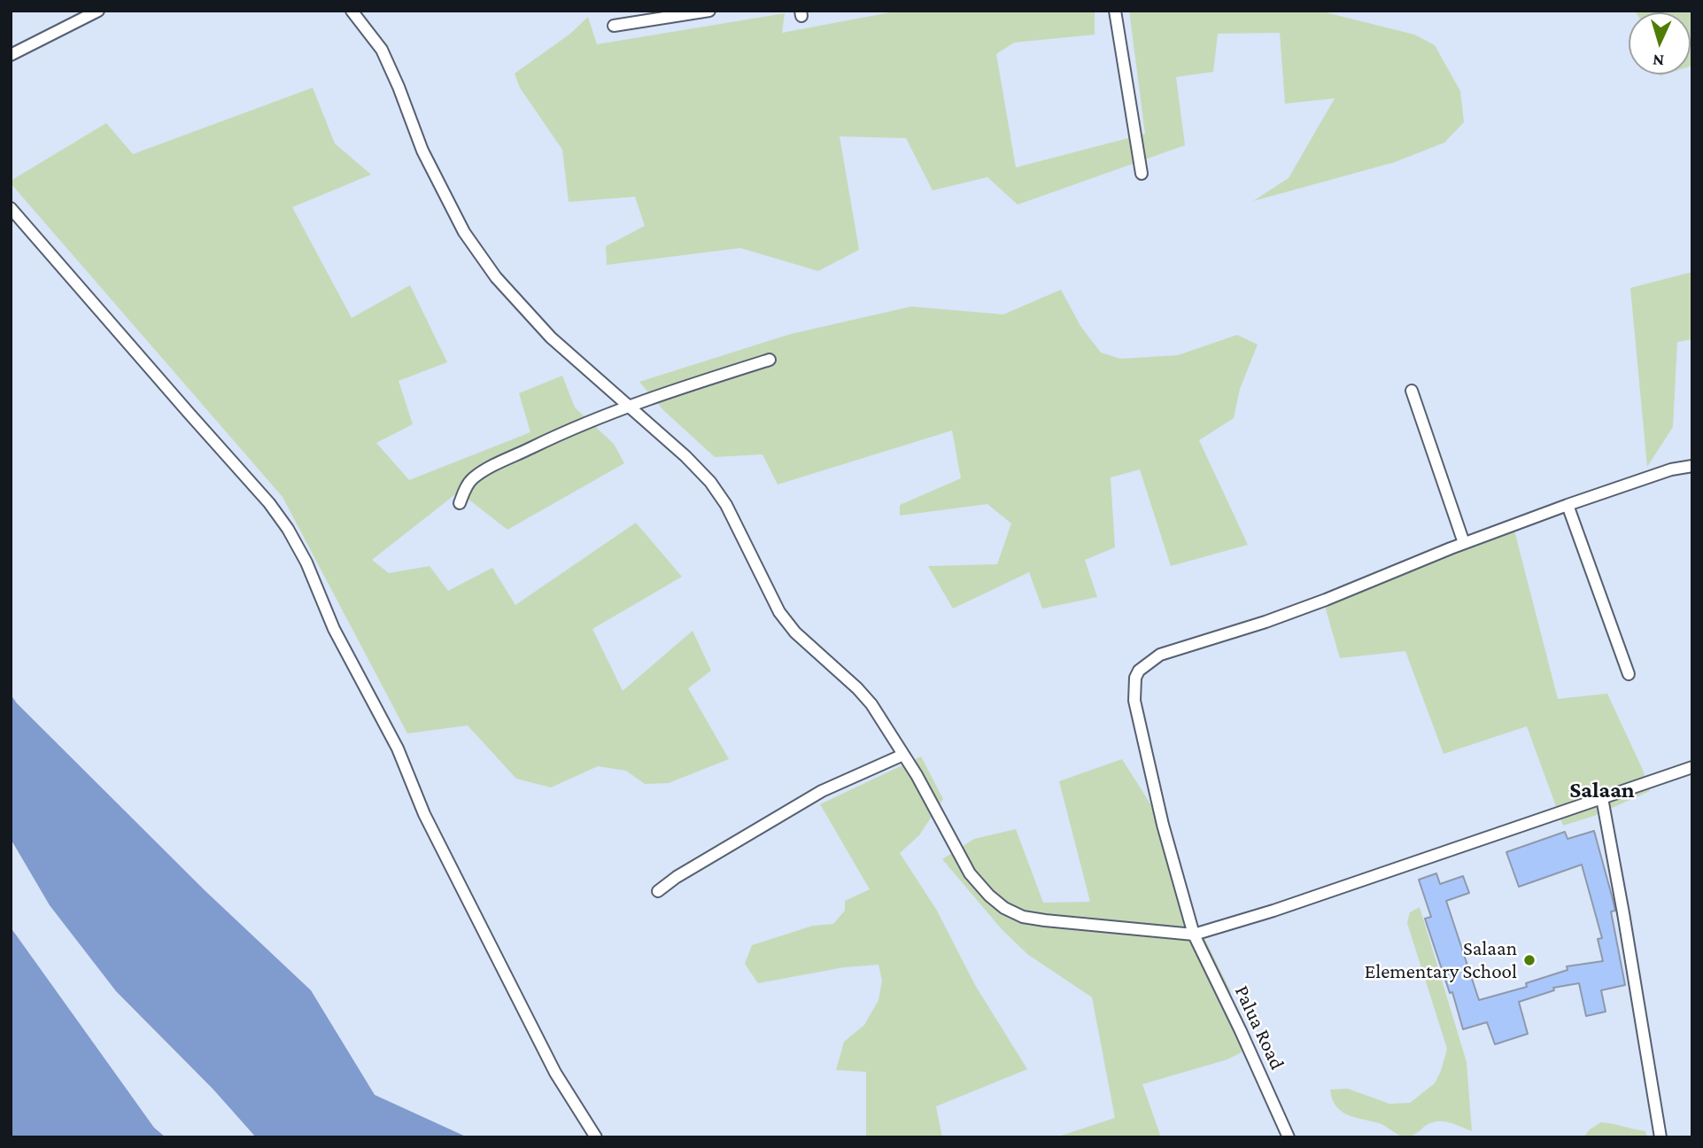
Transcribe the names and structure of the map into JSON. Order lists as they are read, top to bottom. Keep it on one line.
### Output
{"streets":{"street":["Palua Road"]},"districts":["Salaan"],"places":["Salaan Elementary School"],"north":"bottom"}
